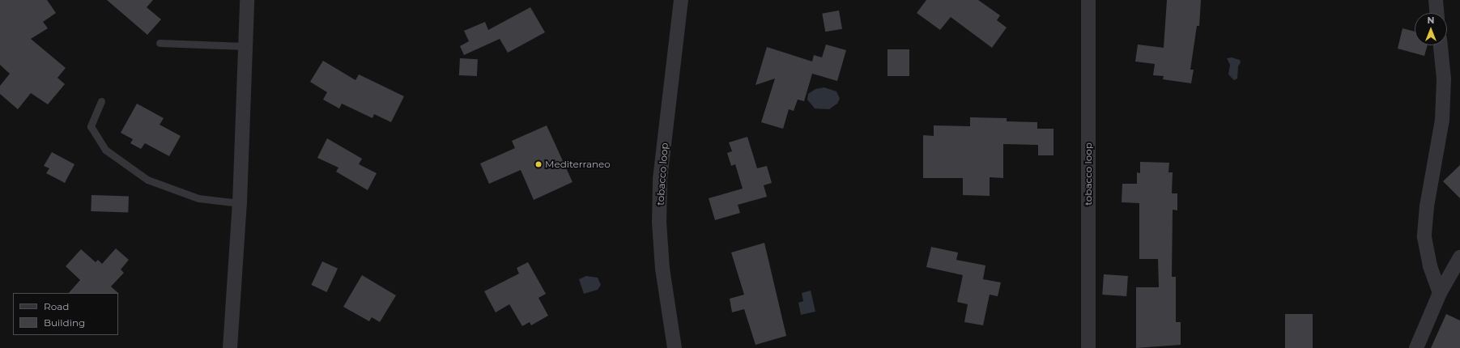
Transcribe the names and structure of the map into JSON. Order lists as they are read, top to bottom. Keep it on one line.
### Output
{"streets":{"street":["tobacco loop"]},"places":["Mediterraneo"],"legend":["Road","Building"],"north":"top"}
